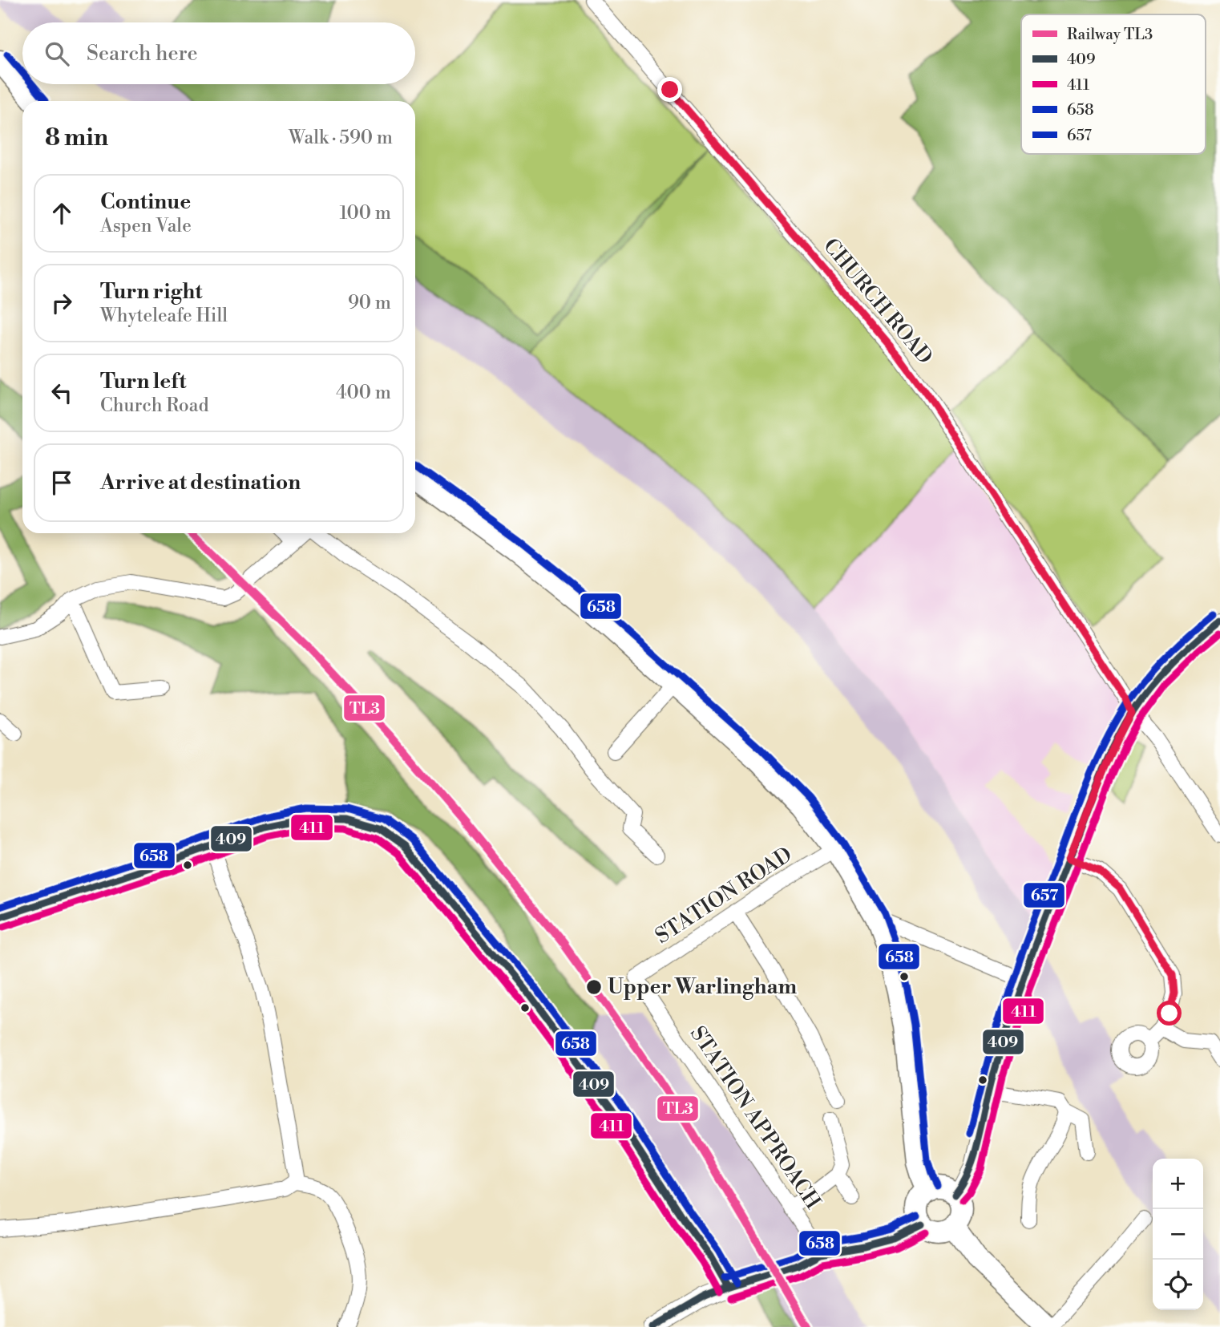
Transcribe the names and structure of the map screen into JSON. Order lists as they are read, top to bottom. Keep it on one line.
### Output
{"streets":{"street":["CHURCH ROAD","STATION ROAD","STATION APPROACH"]},"crossings":[["STATION ROAD","STATION APPROACH"]],"places":["Upper Warlingham"],"lines":["transit line 658","rail line TL3","transit line 657","transit line 409","transit line 411"],"legend":["Railway TL3","409","411","658","657"],"page":{"search":"Search here","heading":["8 min","Walk · 590 m"],"list":[["Continue","Aspen Vale","100 m"],["Turn right","Whyteleafe Hill","90 m"],["Turn left","Church Road","400 m"],"Arrive at destination"],"map_buttons":["+","−"]}}
